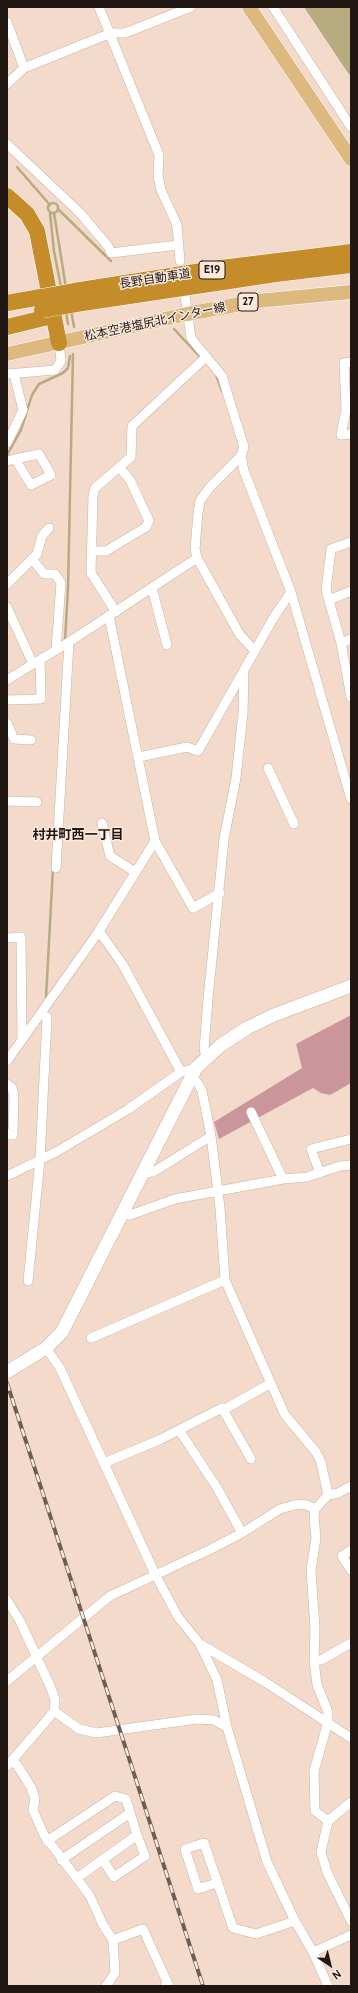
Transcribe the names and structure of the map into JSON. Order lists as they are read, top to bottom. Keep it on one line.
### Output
{"streets":{"highway":["E19","長野自動車道"],"main road":["27","松本空港塩尻北インター線"]},"crossings":[["E19","長野自動車道"]],"districts":["村井町西一丁目"],"north":"bottom right"}
